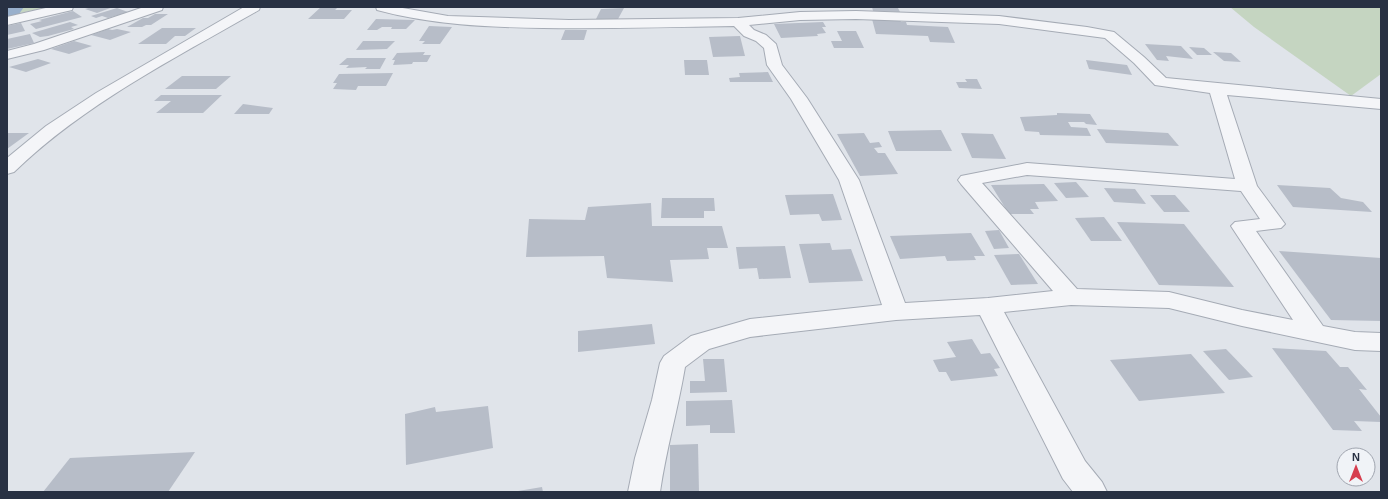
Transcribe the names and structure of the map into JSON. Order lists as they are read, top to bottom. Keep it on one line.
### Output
{"north":"top"}
